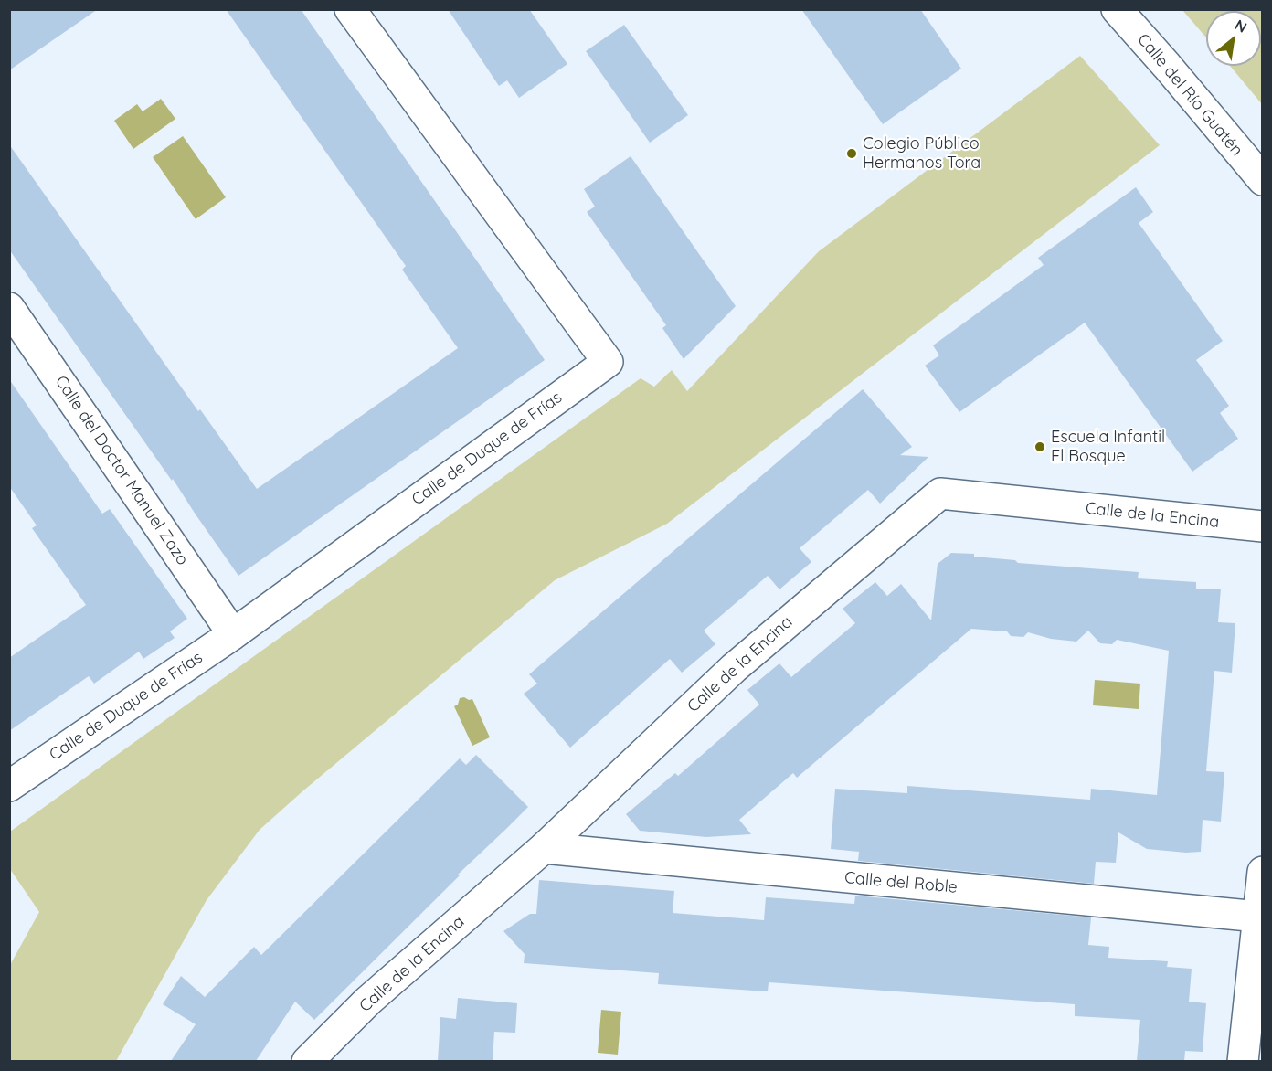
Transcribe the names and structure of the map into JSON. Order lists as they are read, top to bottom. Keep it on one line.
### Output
{"streets":{"street":["Calle del Río Guatén","Calle de Duque de Frías","Calle del Doctor Manuel Zazo","Calle de la Encina","Calle del Roble"]},"crossings":[["Calle de Duque de Frías","Calle del Doctor Manuel Zazo"],["Calle de la Encina","Calle del Roble"]],"places":["Colegio Público Hermanos Tora","Escuela Infantil El Bosque"],"north":"top right"}
